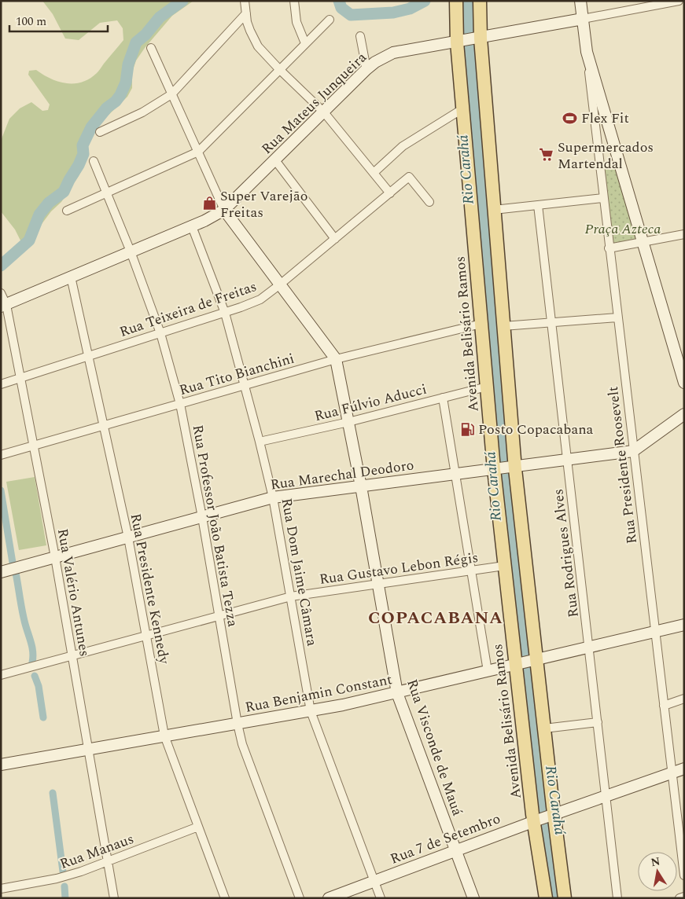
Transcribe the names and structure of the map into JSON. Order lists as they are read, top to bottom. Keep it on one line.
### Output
{"streets":{"main road":["Avenida Belisário Ramos"],"street":["Rua Mateus Junqueira","Rua Teixeira de Freitas","Rua Tito Bianchini","Rua Fúlvio Aducci","Rua Presidente Roosevelt","Rua Marechal Deodoro","Rua Professor João Batista Tezza","Rua Rodrigues Alves","Rua Gustavo Lebon Régis","Rua Dom Jaime Câmara","Rua Presidente Kennedy","Rua Valério Antunes","Rua Benjamin Constant","Rua Visconde de Mauá","Rua 7 de Setembro","Rua Manaus"]},"crossings":[["Rua Mateus Junqueira","Avenida Belisário Ramos"],["Rua Mateus Junqueira","Rua Professor João Batista Tezza"],["Rua Mateus Junqueira","Rua Dom Jaime Câmara"],["Rua Mateus Junqueira","Rua Presidente Kennedy"],["Rua Mateus Junqueira","Rua Valério Antunes"],["Rua Mateus Junqueira","Rua Visconde de Mauá"],["Rua Teixeira de Freitas","Rua Professor João Batista Tezza"],["Rua Teixeira de Freitas","Rua Dom Jaime Câmara"],["Rua Teixeira de Freitas","Rua Presidente Kennedy"],["Rua Teixeira de Freitas","Rua Valério Antunes"],["Rua Teixeira de Freitas","Rua Visconde de Mauá"],["Avenida Belisário Ramos","Rua Tito Bianchini"],["Avenida Belisário Ramos","Rua Fúlvio Aducci"],["Avenida Belisário Ramos","Rua Marechal Deodoro"],["Avenida Belisário Ramos","Rua Gustavo Lebon Régis"],["Avenida Belisário Ramos","Rua Benjamin Constant"],["Avenida Belisário Ramos","Rua 7 de Setembro"],["Rua Tito Bianchini","Rua Professor João Batista Tezza"],["Rua Tito Bianchini","Rua Dom Jaime Câmara"],["Rua Tito Bianchini","Rua Presidente Kennedy"],["Rua Tito Bianchini","Rua Valério Antunes"],["Rua Tito Bianchini","Rua Visconde de Mauá"],["Rua Fúlvio Aducci","Rua Dom Jaime Câmara"],["Rua Fúlvio Aducci","Rua Visconde de Mauá"],["Rua Presidente Roosevelt","Rua Marechal Deodoro"],["Rua Presidente Roosevelt","Rua Benjamin Constant"],["Rua Presidente Roosevelt","Rua 7 de Setembro"],["Rua Marechal Deodoro","Rua Professor João Batista Tezza"],["Rua Marechal Deodoro","Rua Rodrigues Alves"],["Rua Marechal Deodoro","Rua Dom Jaime Câmara"],["Rua Marechal Deodoro","Rua Presidente Kennedy"],["Rua Marechal Deodoro","Rua Valério Antunes"],["Rua Marechal Deodoro","Rua Visconde de Mauá"],["Rua Professor João Batista Tezza","Rua Gustavo Lebon Régis"],["Rua Professor João Batista Tezza","Rua Benjamin Constant"],["Rua Rodrigues Alves","Rua Benjamin Constant"],["Rua Rodrigues Alves","Rua 7 de Setembro"],["Rua Gustavo Lebon Régis","Rua Dom Jaime Câmara"],["Rua Gustavo Lebon Régis","Rua Presidente Kennedy"],["Rua Gustavo Lebon Régis","Rua Valério Antunes"],["Rua Gustavo Lebon Régis","Rua Visconde de Mauá"],["Rua Dom Jaime Câmara","Rua Benjamin Constant"],["Rua Dom Jaime Câmara","Rua 7 de Setembro"],["Rua Presidente Kennedy","Rua Benjamin Constant"],["Rua Presidente Kennedy","Rua Manaus"],["Rua Valério Antunes","Rua Benjamin Constant"],["Rua Valério Antunes","Rua Manaus"],["Rua Benjamin Constant","Rua Visconde de Mauá"],["Rua Visconde de Mauá","Rua 7 de Setembro"]],"districts":["COPACABANA"],"water":["Rio Carahá"],"parks":["Praça Azteca"],"places":{"sports":["Flex Fit"],"supermarket":["Supermercados Martendal"],"shop":["Super Varejão Freitas"],"fuel station":["Posto Copacabana"]},"scale_bar":"100 m","north":"top"}
